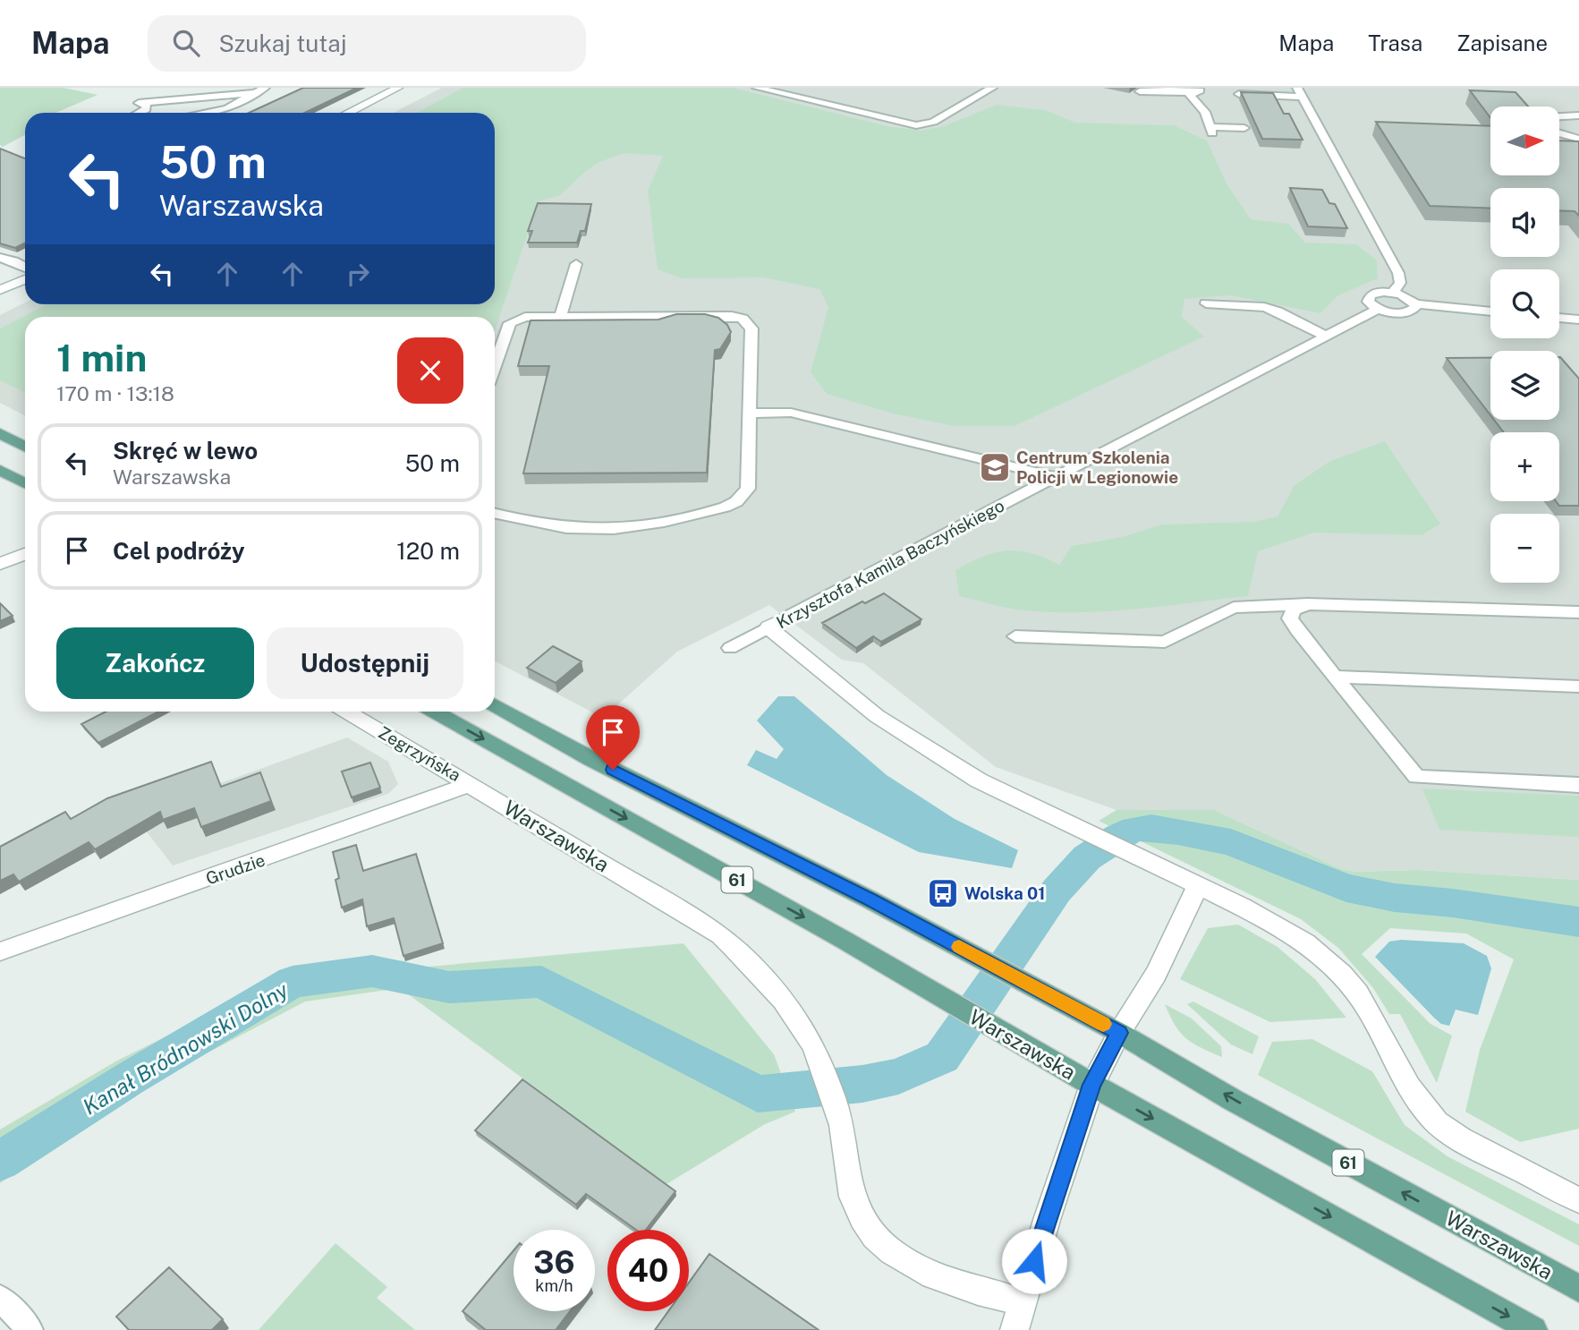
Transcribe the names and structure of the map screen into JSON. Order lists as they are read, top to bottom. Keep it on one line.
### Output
{"streets":{"main road":["Warszawska","61"],"street":["Krzysztofa Kamila Baczyńskiego","Zegrzyńska","Grudzie"]},"crossings":[["Zegrzyńska","Warszawska"],["Zegrzyńska","Grudzie"],["Warszawska","Grudzie"]],"water":["Kanał Bródnowski Dolny"],"places":{"school or university":["Centrum Szkolenia Policji w Legionowie"],"bus stop":["Wolska 01"]},"north":"right","page":{"header":"Mapa","search":"Szukaj tutaj","nav":["Mapa","Trasa","Zapisane"],"map_buttons":["+","−"],"turn":["50 m","Warszawska"],"heading":["1 min","170 m · 13:18"],"list":[{"name":"Skręć w lewo","note":"Warszawska","value":"50 m"},{"name":"Cel podróży","value":"120 m"}],"buttons":["Zakończ","Udostępnij"],"speed":"36 km/h","limit":"40"}}
